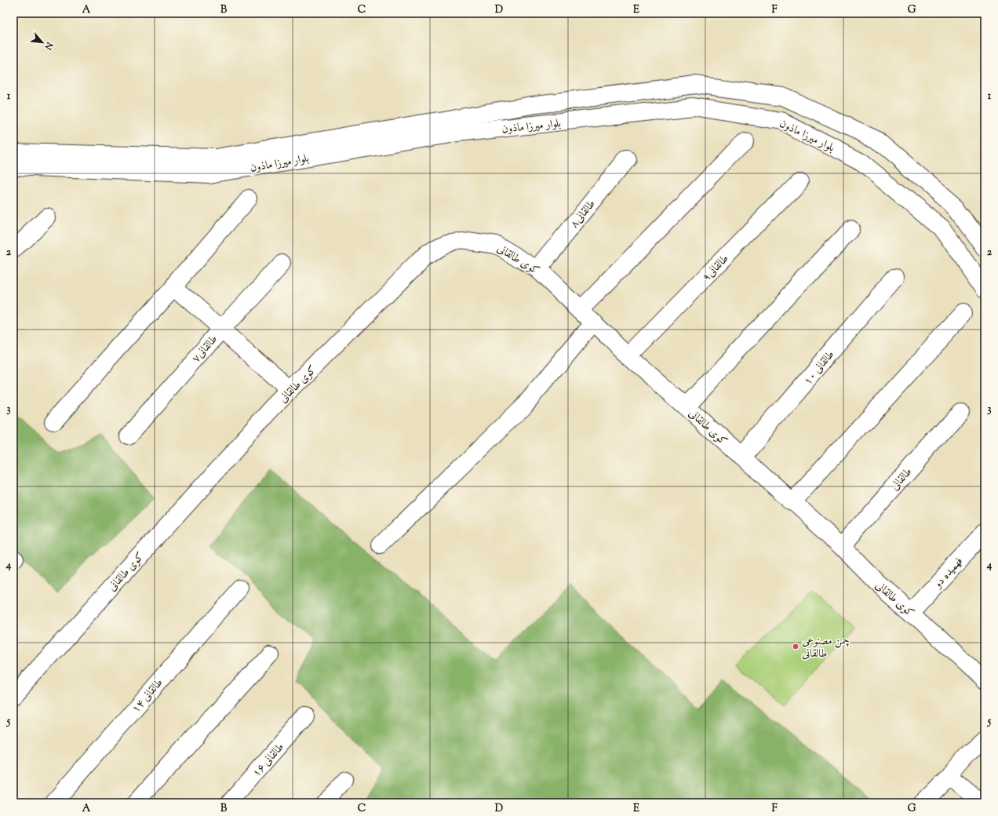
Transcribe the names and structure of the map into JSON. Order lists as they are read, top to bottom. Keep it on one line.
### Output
{"streets":{"street":["بلوار میرزا ماذون","طالقانی۸","کوی طالقانی","طالقانی۹","طالقانی۷","طالقانی ۱۰","طالقانی","فهمیده دو","طالقانی ۱۴","طالقانی ۱۶"]},"crossings":[["طالقانی۸","کوی طالقانی"],["کوی طالقانی","طالقانی۹"],["کوی طالقانی","طالقانی ۱۰"],["کوی طالقانی","طالقانی"],["کوی طالقانی","فهمیده دو"]],"places":["چمن مصنوعی طالقانی"],"north":"bottom right","grid":{"columns":["A","B","C","D","E","F","G"],"rows":["1","2","3","4","5"]}}
